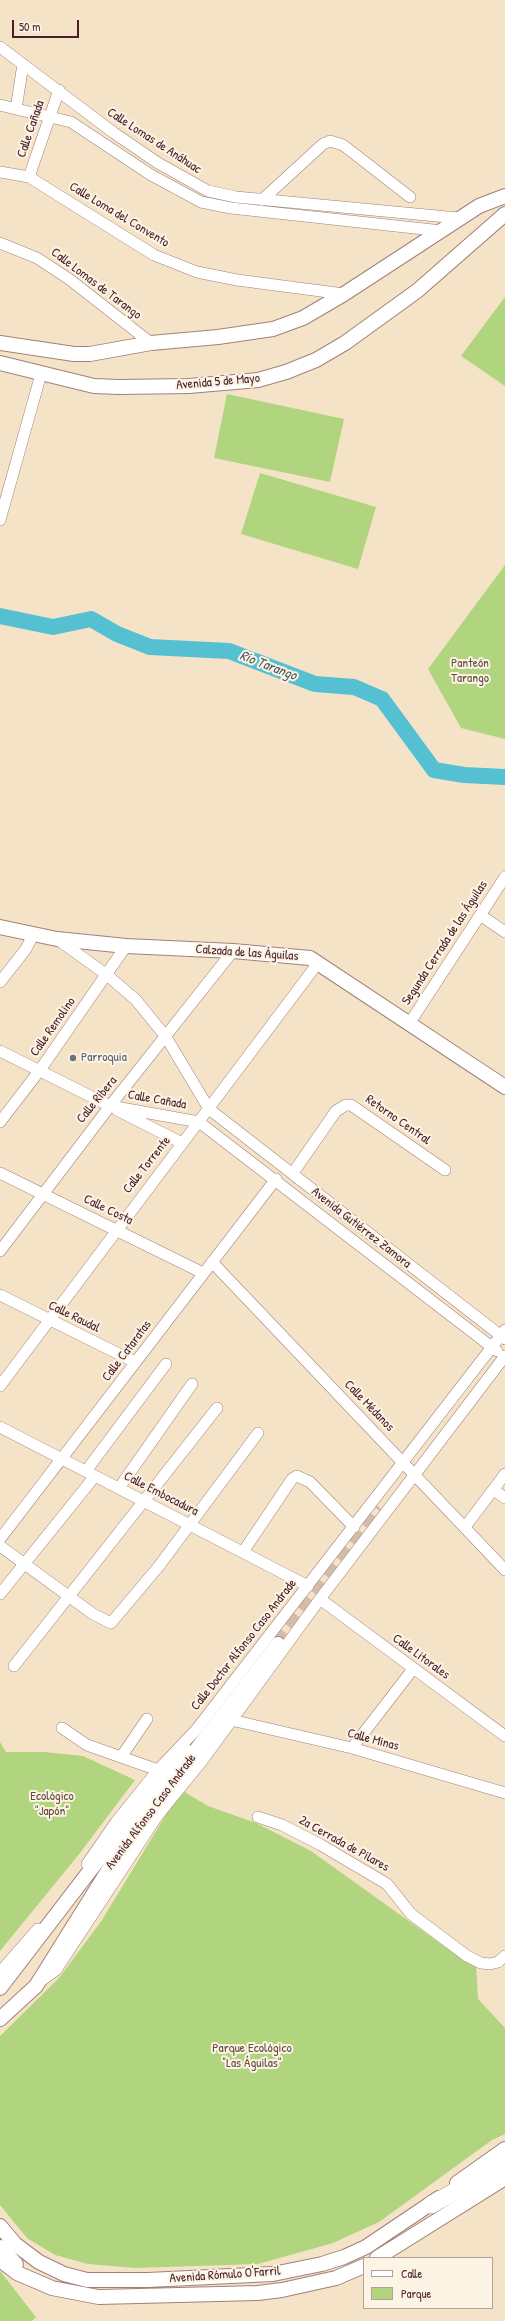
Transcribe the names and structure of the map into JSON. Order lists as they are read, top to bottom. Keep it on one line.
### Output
{"streets":{"main road":["Avenida 5 de Mayo","Calzada de las Águilas","Avenida Alfonso Caso Andrade","Avenida Rómulo O'Farril"],"street":["Calle Cañada","Calle Lomas de Anáhuac","Calle Loma del Convento","Calle Lomas de Tarango","Segunda Cerrada de las Águilas","Calle Remolino","Calle Ribera","Retorno Central","Calle Torrente","Calle Costa","Avenida Gutiérrez Zamora","Calle Raudal","Calle Cataratas","Calle Médanos","Calle Embocadura","Calle Doctor Alfonso Caso Andrade","Calle Litorales","Calle Minas","2a Cerrada de Pilares"]},"crossings":[["Calle Cañada","Calle Lomas de Anáhuac"],["Calle Cañada","Calle Loma del Convento"],["Calle Cañada","Calle Remolino"],["Calle Cañada","Calle Ribera"],["Calle Cañada","Calle Torrente"],["Calle Cañada","Avenida Gutiérrez Zamora"],["Segunda Cerrada de las Águilas","Calzada de las Águilas"],["Calzada de las Águilas","Calle Remolino"],["Calzada de las Águilas","Calle Ribera"],["Calzada de las Águilas","Calle Torrente"],["Calle Ribera","Calle Costa"],["Retorno Central","Avenida Gutiérrez Zamora"],["Calle Torrente","Calle Costa"],["Calle Torrente","Avenida Gutiérrez Zamora"],["Calle Torrente","Calle Raudal"],["Calle Costa","Calle Cataratas"],["Avenida Gutiérrez Zamora","Calle Cataratas"],["Avenida Gutiérrez Zamora","Calle Doctor Alfonso Caso Andrade"],["Calle Raudal","Calle Cataratas"],["Calle Cataratas","Calle Médanos"],["Calle Cataratas","Calle Embocadura"],["Calle Médanos","Calle Doctor Alfonso Caso Andrade"],["Calle Embocadura","Calle Doctor Alfonso Caso Andrade"],["Calle Doctor Alfonso Caso Andrade","Avenida Alfonso Caso Andrade"]],"water":["Río Tarango"],"parks":["Panteón Tarango","Ecológico \"Japón\"","Parque Ecológico \"Las Águilas\""],"places":["Parroquia"],"legend":["Calle","Parque"],"scale_bar":"50 m"}
